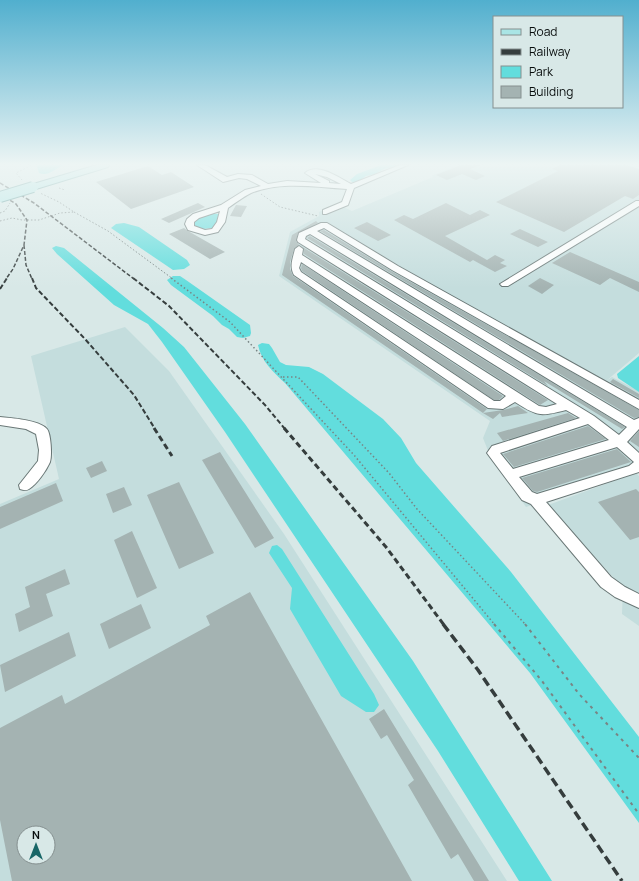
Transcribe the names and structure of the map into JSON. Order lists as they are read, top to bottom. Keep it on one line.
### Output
{"legend":["Road","Railway","Park","Building"],"north":"top"}
